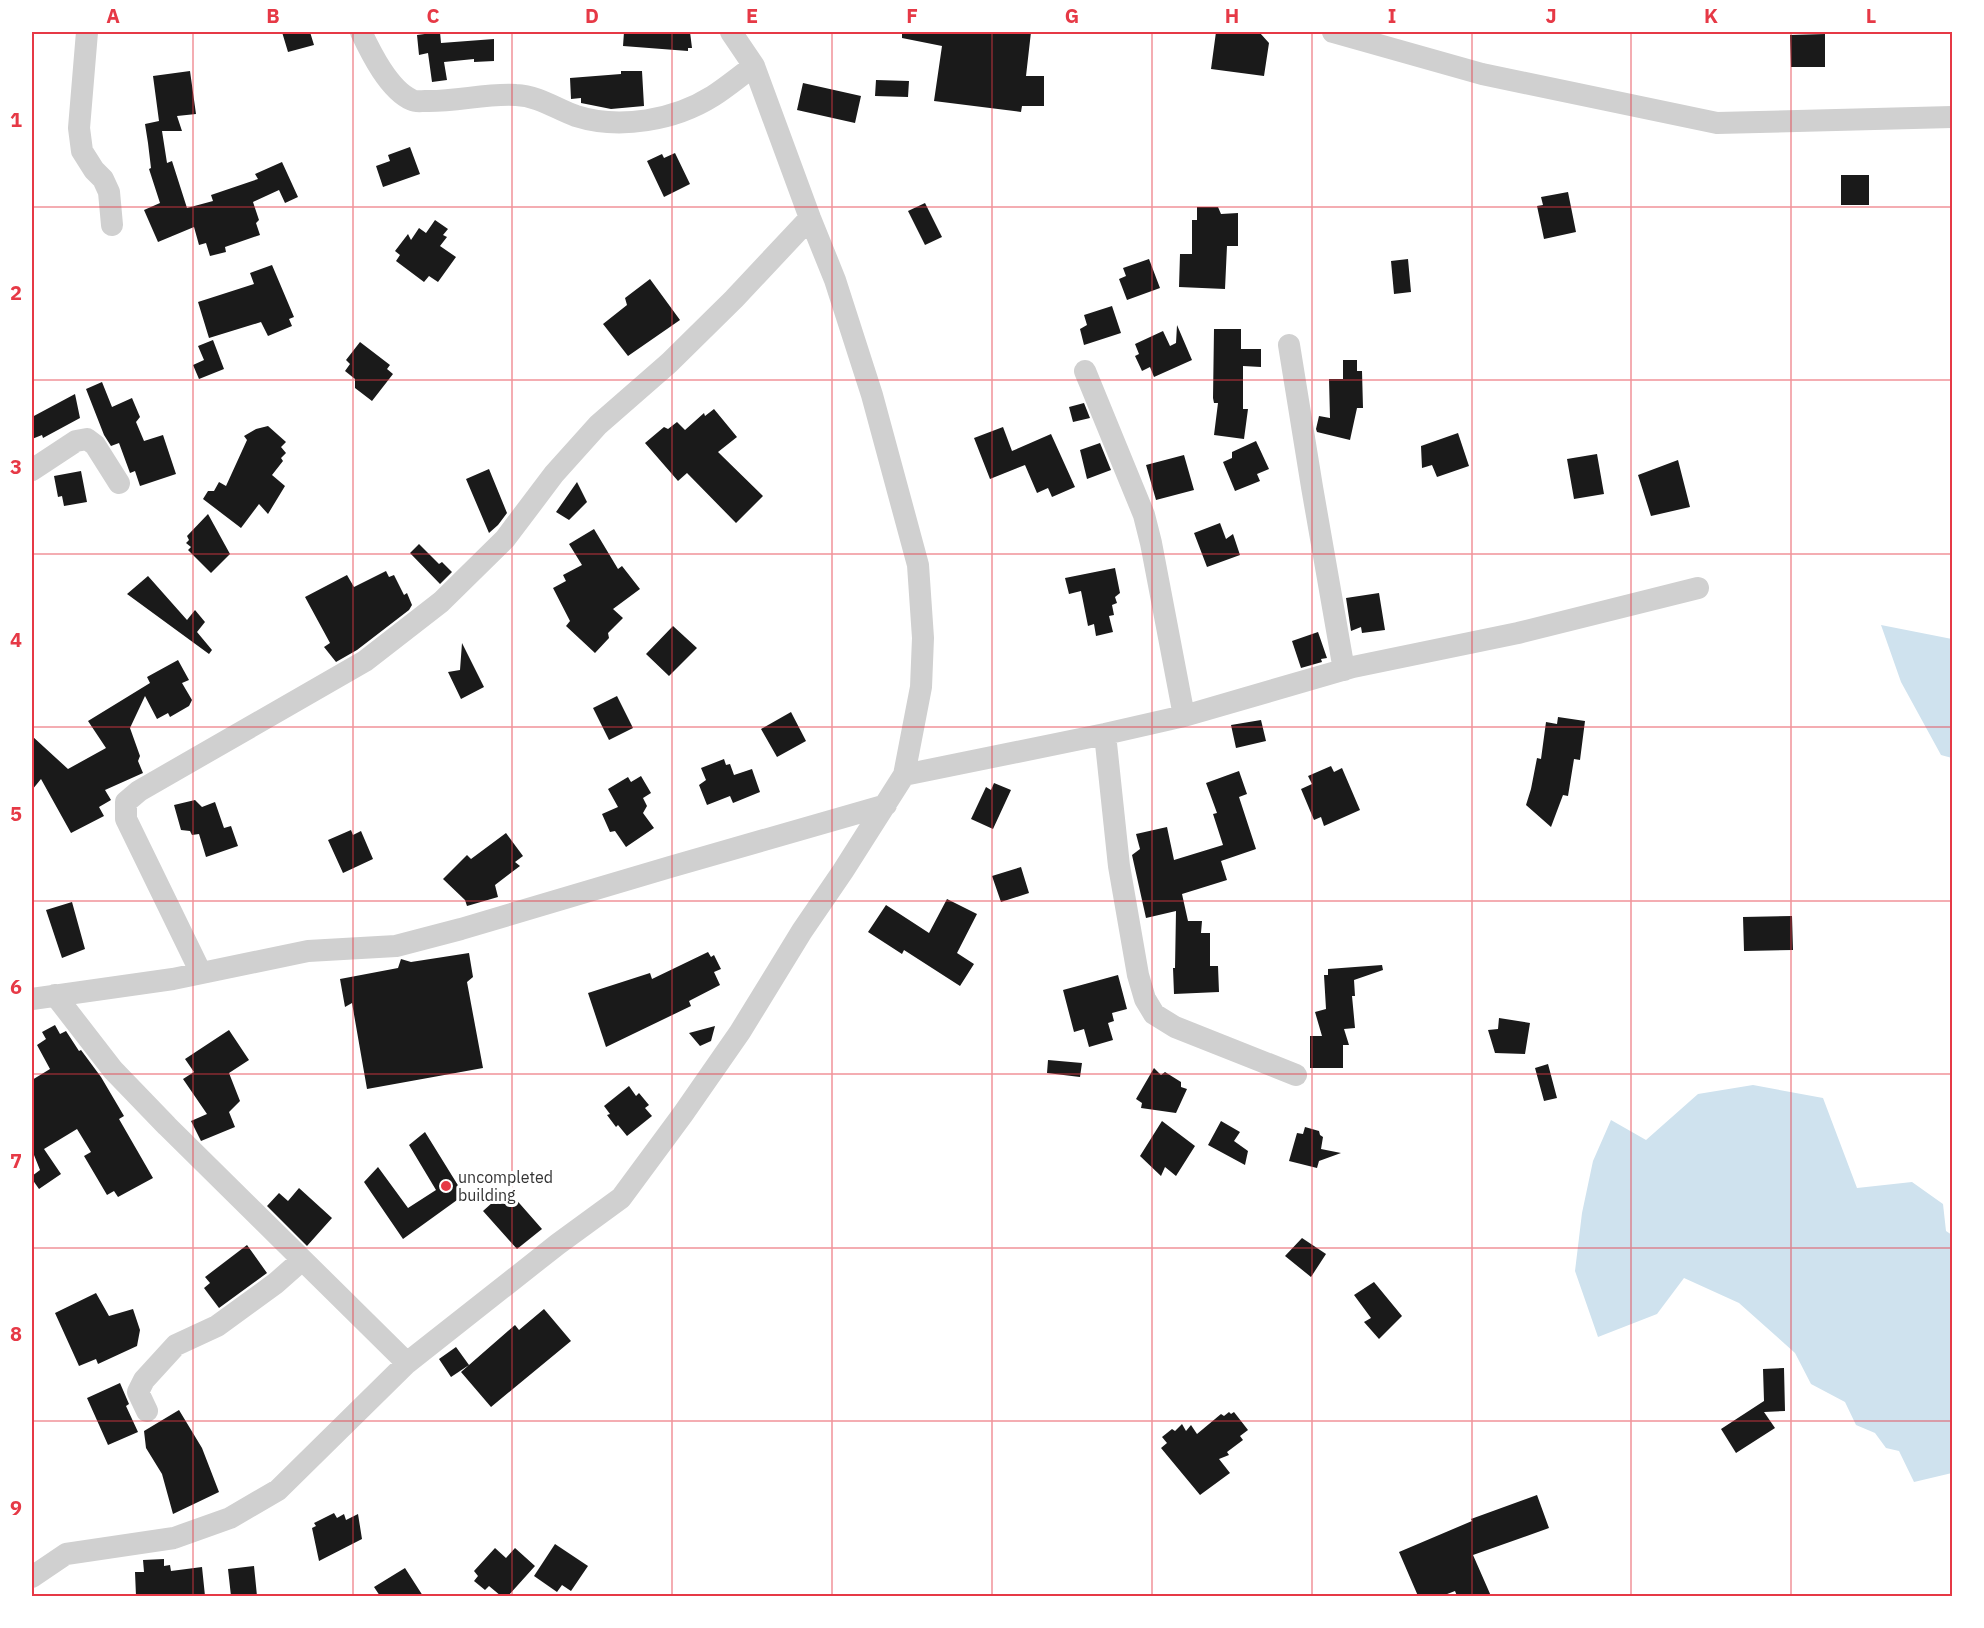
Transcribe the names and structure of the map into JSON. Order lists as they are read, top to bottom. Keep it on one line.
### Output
{"places":["uncompleted building"],"grid":{"columns":["A","B","C","D","E","F","G","H","I","J","K","L"],"rows":["1","2","3","4","5","6","7","8","9"]}}
